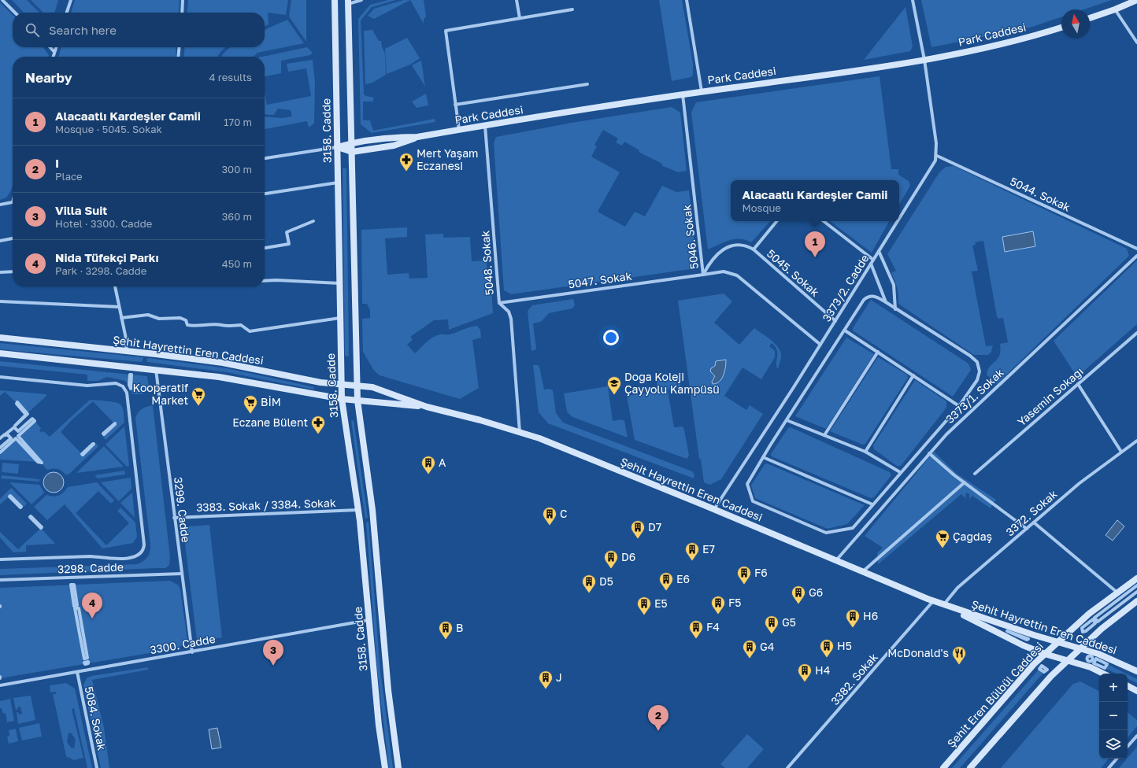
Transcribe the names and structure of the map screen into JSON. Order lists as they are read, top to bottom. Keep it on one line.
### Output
{"streets":{"street":["Park Caddesi","3158. Cadde","5044. Sokak","5046. Sokak","5048. Sokak","5045. Sokak","5047. Sokak","3373/2. Cadde","Şehit Hayrettin Eren Caddesi","3373/1. Sokak","Yasemin Sokağı","3383. Sokak / 3384. Sokak","3299. Cadde","3372. Sokak","3298. Cadde","3300. Cadde","3382. Sokak","Şehit Eren Bülbül Caddesi","5084. Sokak"]},"crossings":[["Park Caddesi","3158. Cadde"],["Park Caddesi","5046. Sokak"],["Park Caddesi","5048. Sokak"],["Park Caddesi","3373/2. Cadde"],["3158. Cadde","Şehit Hayrettin Eren Caddesi"],["3158. Cadde","3383. Sokak / 3384. Sokak"],["3158. Cadde","3300. Cadde"],["5044. Sokak","3373/2. Cadde"],["5046. Sokak","5045. Sokak"],["5046. Sokak","5047. Sokak"],["5046. Sokak","3373/2. Cadde"],["5048. Sokak","5047. Sokak"],["5048. Sokak","Şehit Hayrettin Eren Caddesi"],["5045. Sokak","5047. Sokak"],["5045. Sokak","3373/2. Cadde"],["3373/2. Cadde","Şehit Hayrettin Eren Caddesi"],["Şehit Hayrettin Eren Caddesi","3373/1. Sokak"],["Şehit Hayrettin Eren Caddesi","3299. Cadde"],["Şehit Hayrettin Eren Caddesi","3372. Sokak"],["Şehit Hayrettin Eren Caddesi","3382. Sokak"],["Şehit Hayrettin Eren Caddesi","Şehit Eren Bülbül Caddesi"],["3383. Sokak / 3384. Sokak","3299. Cadde"],["3299. Cadde","3298. Cadde"],["3299. Cadde","3300. Cadde"],["3300. Cadde","5084. Sokak"]],"places":{"pharmacy":["Mert Yaşam Eczanesi","Eczane Bülent"],"school or university":["Doğa Koleji Çayyolu Kampüsü"],"supermarket":["Kooperatif Market","BİM","Çağdaş"],"building":["A","C","D7","E7","D6","F6","E6","D5","G6","F5","E5","H6","G5","F4","B","H5","G4","H4","J"],"restaurant":["McDonald's"]},"north":"top","page":{"search":"Search here","heading":["Nearby","4 results"],"list":[{"mark":"1","name":"Alacaatlı Kardeşler Camii","note":"Mosque · 5045. Sokak","value":"170 m"},{"mark":"2","name":"I","note":"Place","value":"300 m"},{"mark":"3","name":"Villa Suit","note":"Hotel · 3300. Cadde","value":"360 m"},{"mark":"4","name":"Nida Tüfekçi Parkı","note":"Park · 3298. Cadde","value":"450 m"}],"popup":["Alacaatlı Kardeşler Camii","Mosque"],"pins":["1","4","3","2"],"map_buttons":["+","−"]}}
